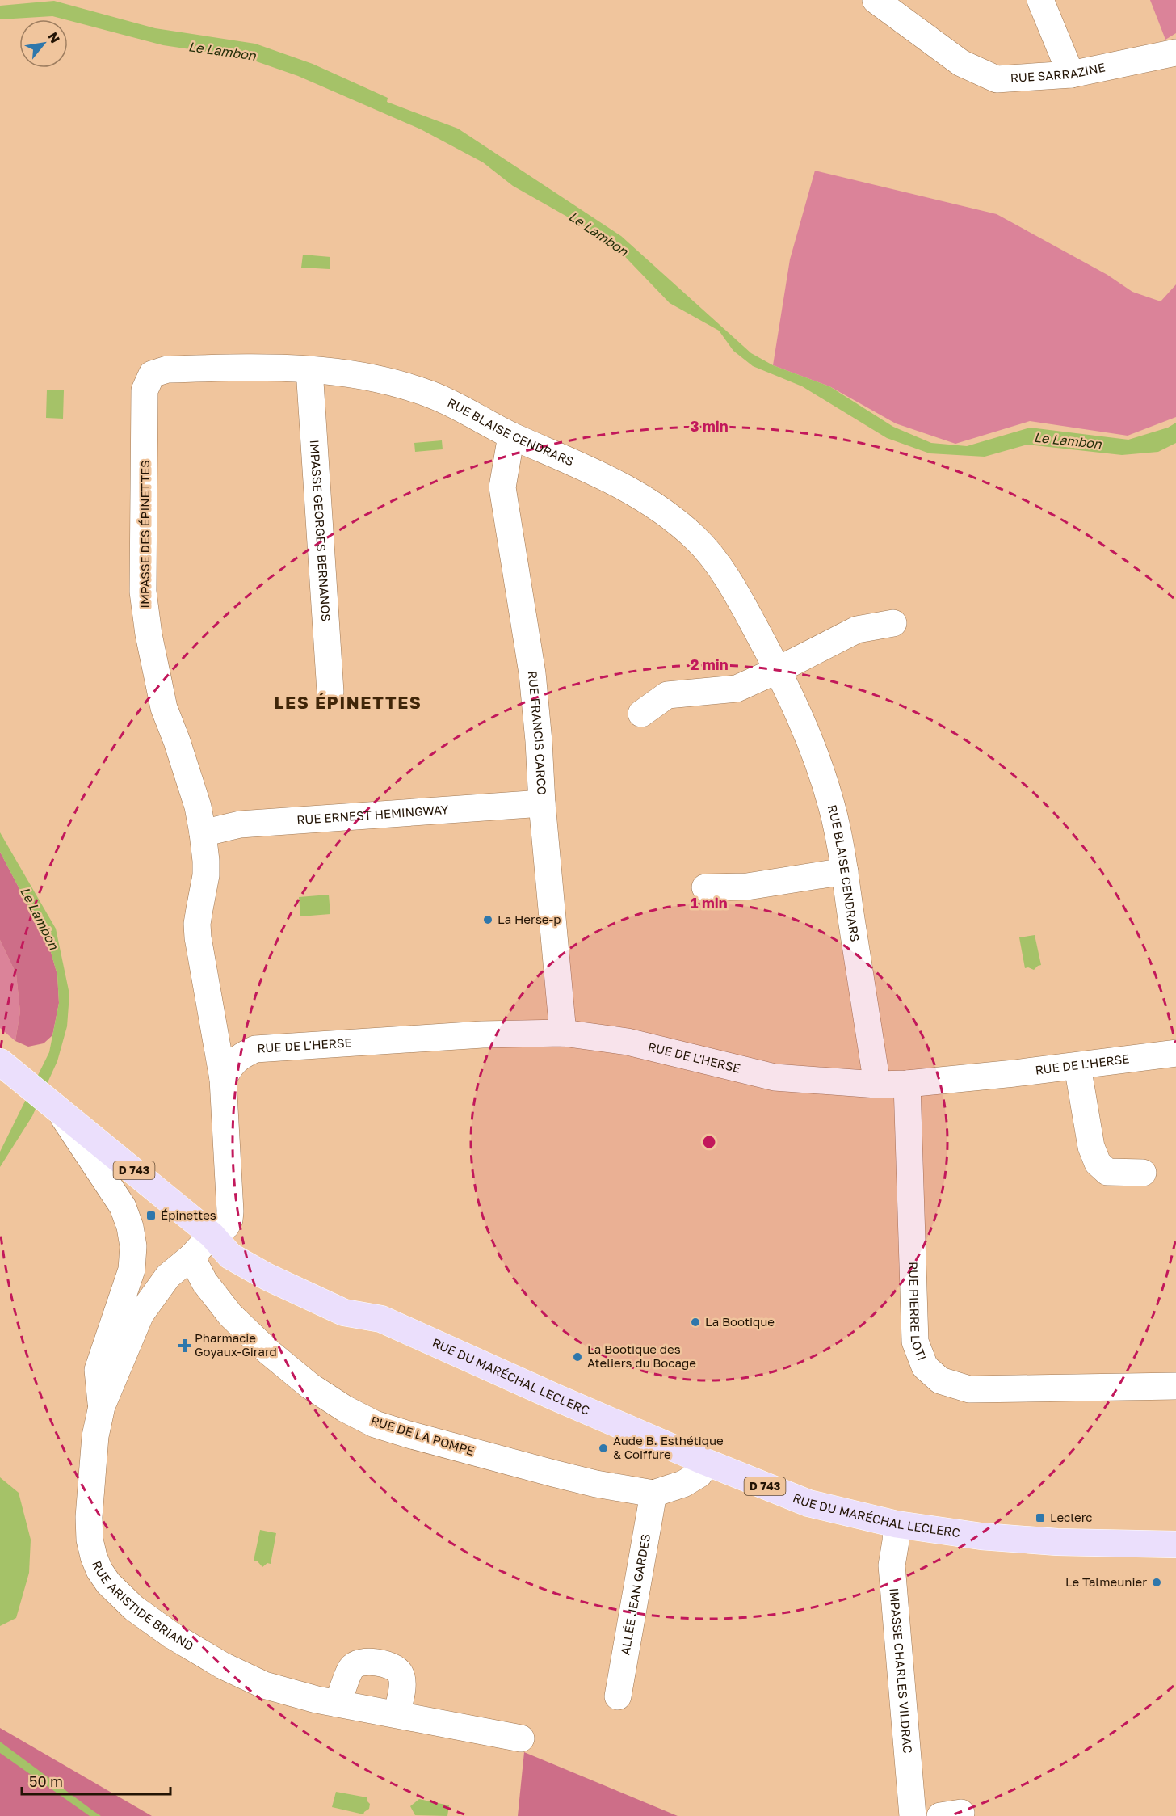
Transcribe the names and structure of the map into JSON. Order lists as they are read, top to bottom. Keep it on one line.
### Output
{"streets":{"main road":["D 743","RUE DU MARÉCHAL LECLERC"],"street":["RUE SARRAZINE","RUE BLAISE CENDRARS","IMPASSE GEORGES BERNANOS","IMPASSE DES ÉPINETTES","RUE FRANCIS CARCO","RUE ERNEST HEMINGWAY","RUE DE L'HERSE","RUE PIERRE LOTI","RUE DE LA POMPE","ALLÉE JEAN GARDES","RUE ARISTIDE BRIAND","IMPASSE CHARLES VILDRAC"]},"crossings":[["RUE BLAISE CENDRARS","IMPASSE GEORGES BERNANOS"],["RUE BLAISE CENDRARS","IMPASSE DES ÉPINETTES"],["RUE BLAISE CENDRARS","RUE FRANCIS CARCO"],["RUE BLAISE CENDRARS","RUE DE L'HERSE"],["IMPASSE DES ÉPINETTES","RUE ERNEST HEMINGWAY"],["RUE FRANCIS CARCO","RUE ERNEST HEMINGWAY"],["RUE FRANCIS CARCO","RUE DE L'HERSE"],["RUE DE L'HERSE","RUE PIERRE LOTI"],["RUE DU MARÉCHAL LECLERC","RUE DE LA POMPE"],["RUE DU MARÉCHAL LECLERC","RUE ARISTIDE BRIAND"],["RUE DU MARÉCHAL LECLERC","IMPASSE CHARLES VILDRAC"],["RUE DE LA POMPE","ALLÉE JEAN GARDES"],["RUE DE LA POMPE","RUE ARISTIDE BRIAND"]],"districts":["LES ÉPINETTES"],"water":["Le Lambon"],"places":{"other":["La Herse-p","La Bootique","La Bootique des Ateliers du Bocage","Aude B. Esthétique & Coiffure","Le Talmeunier"],"transit":["Épinettes","Leclerc"],"health":["Pharmacie Goyaux-Girard"]},"scale_bar":"50 m","north":"top right","rings":["3 min","2 min","1 min"]}
